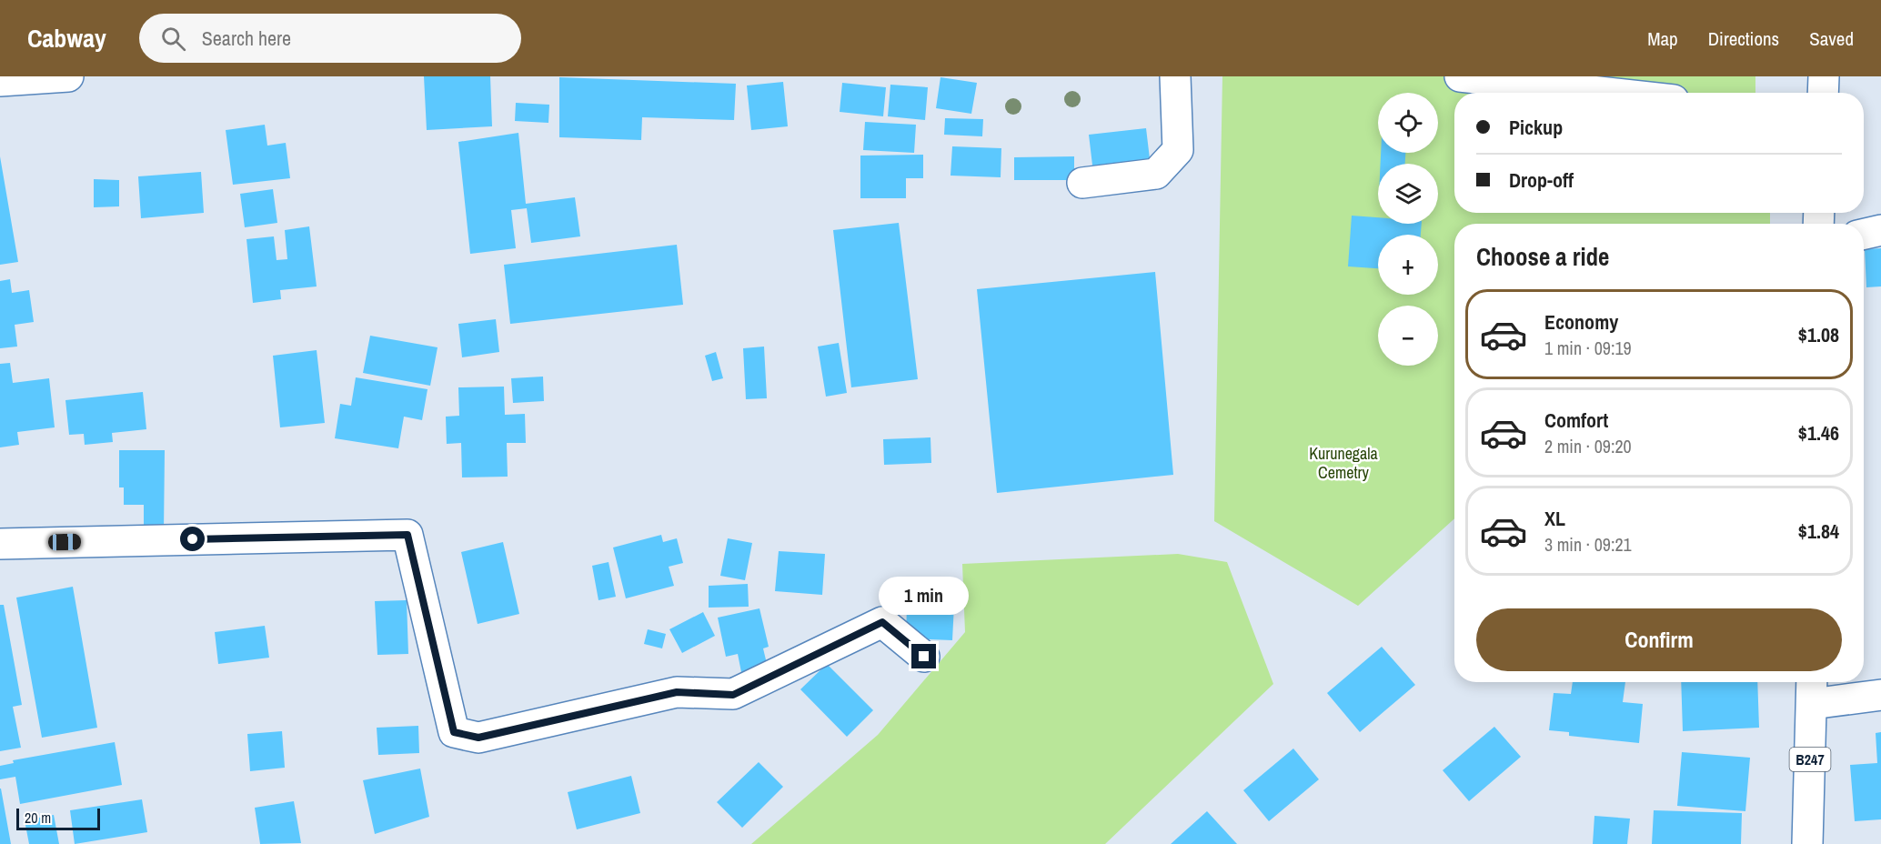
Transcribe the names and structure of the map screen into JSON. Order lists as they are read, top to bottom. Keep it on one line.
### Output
{"streets":{"street":["B247"]},"parks":["Kurunegala Cemetry"],"scale_bar":"20 m","page":{"header":"Cabway","search":"Search here","nav":["Map","Directions","Saved"],"map_buttons":["+","−"],"banner":["Pickup","Drop-off"],"heading":"Choose a ride","list":[{"name":"Economy","note":"1 min · 09:19","value":"$1.08"},{"name":"Comfort","note":"2 min · 09:20","value":"$1.46"},{"name":"XL","note":"3 min · 09:21","value":"$1.84"}],"bubble":"1 min","buttons":"Confirm","scale":"20 m"}}
